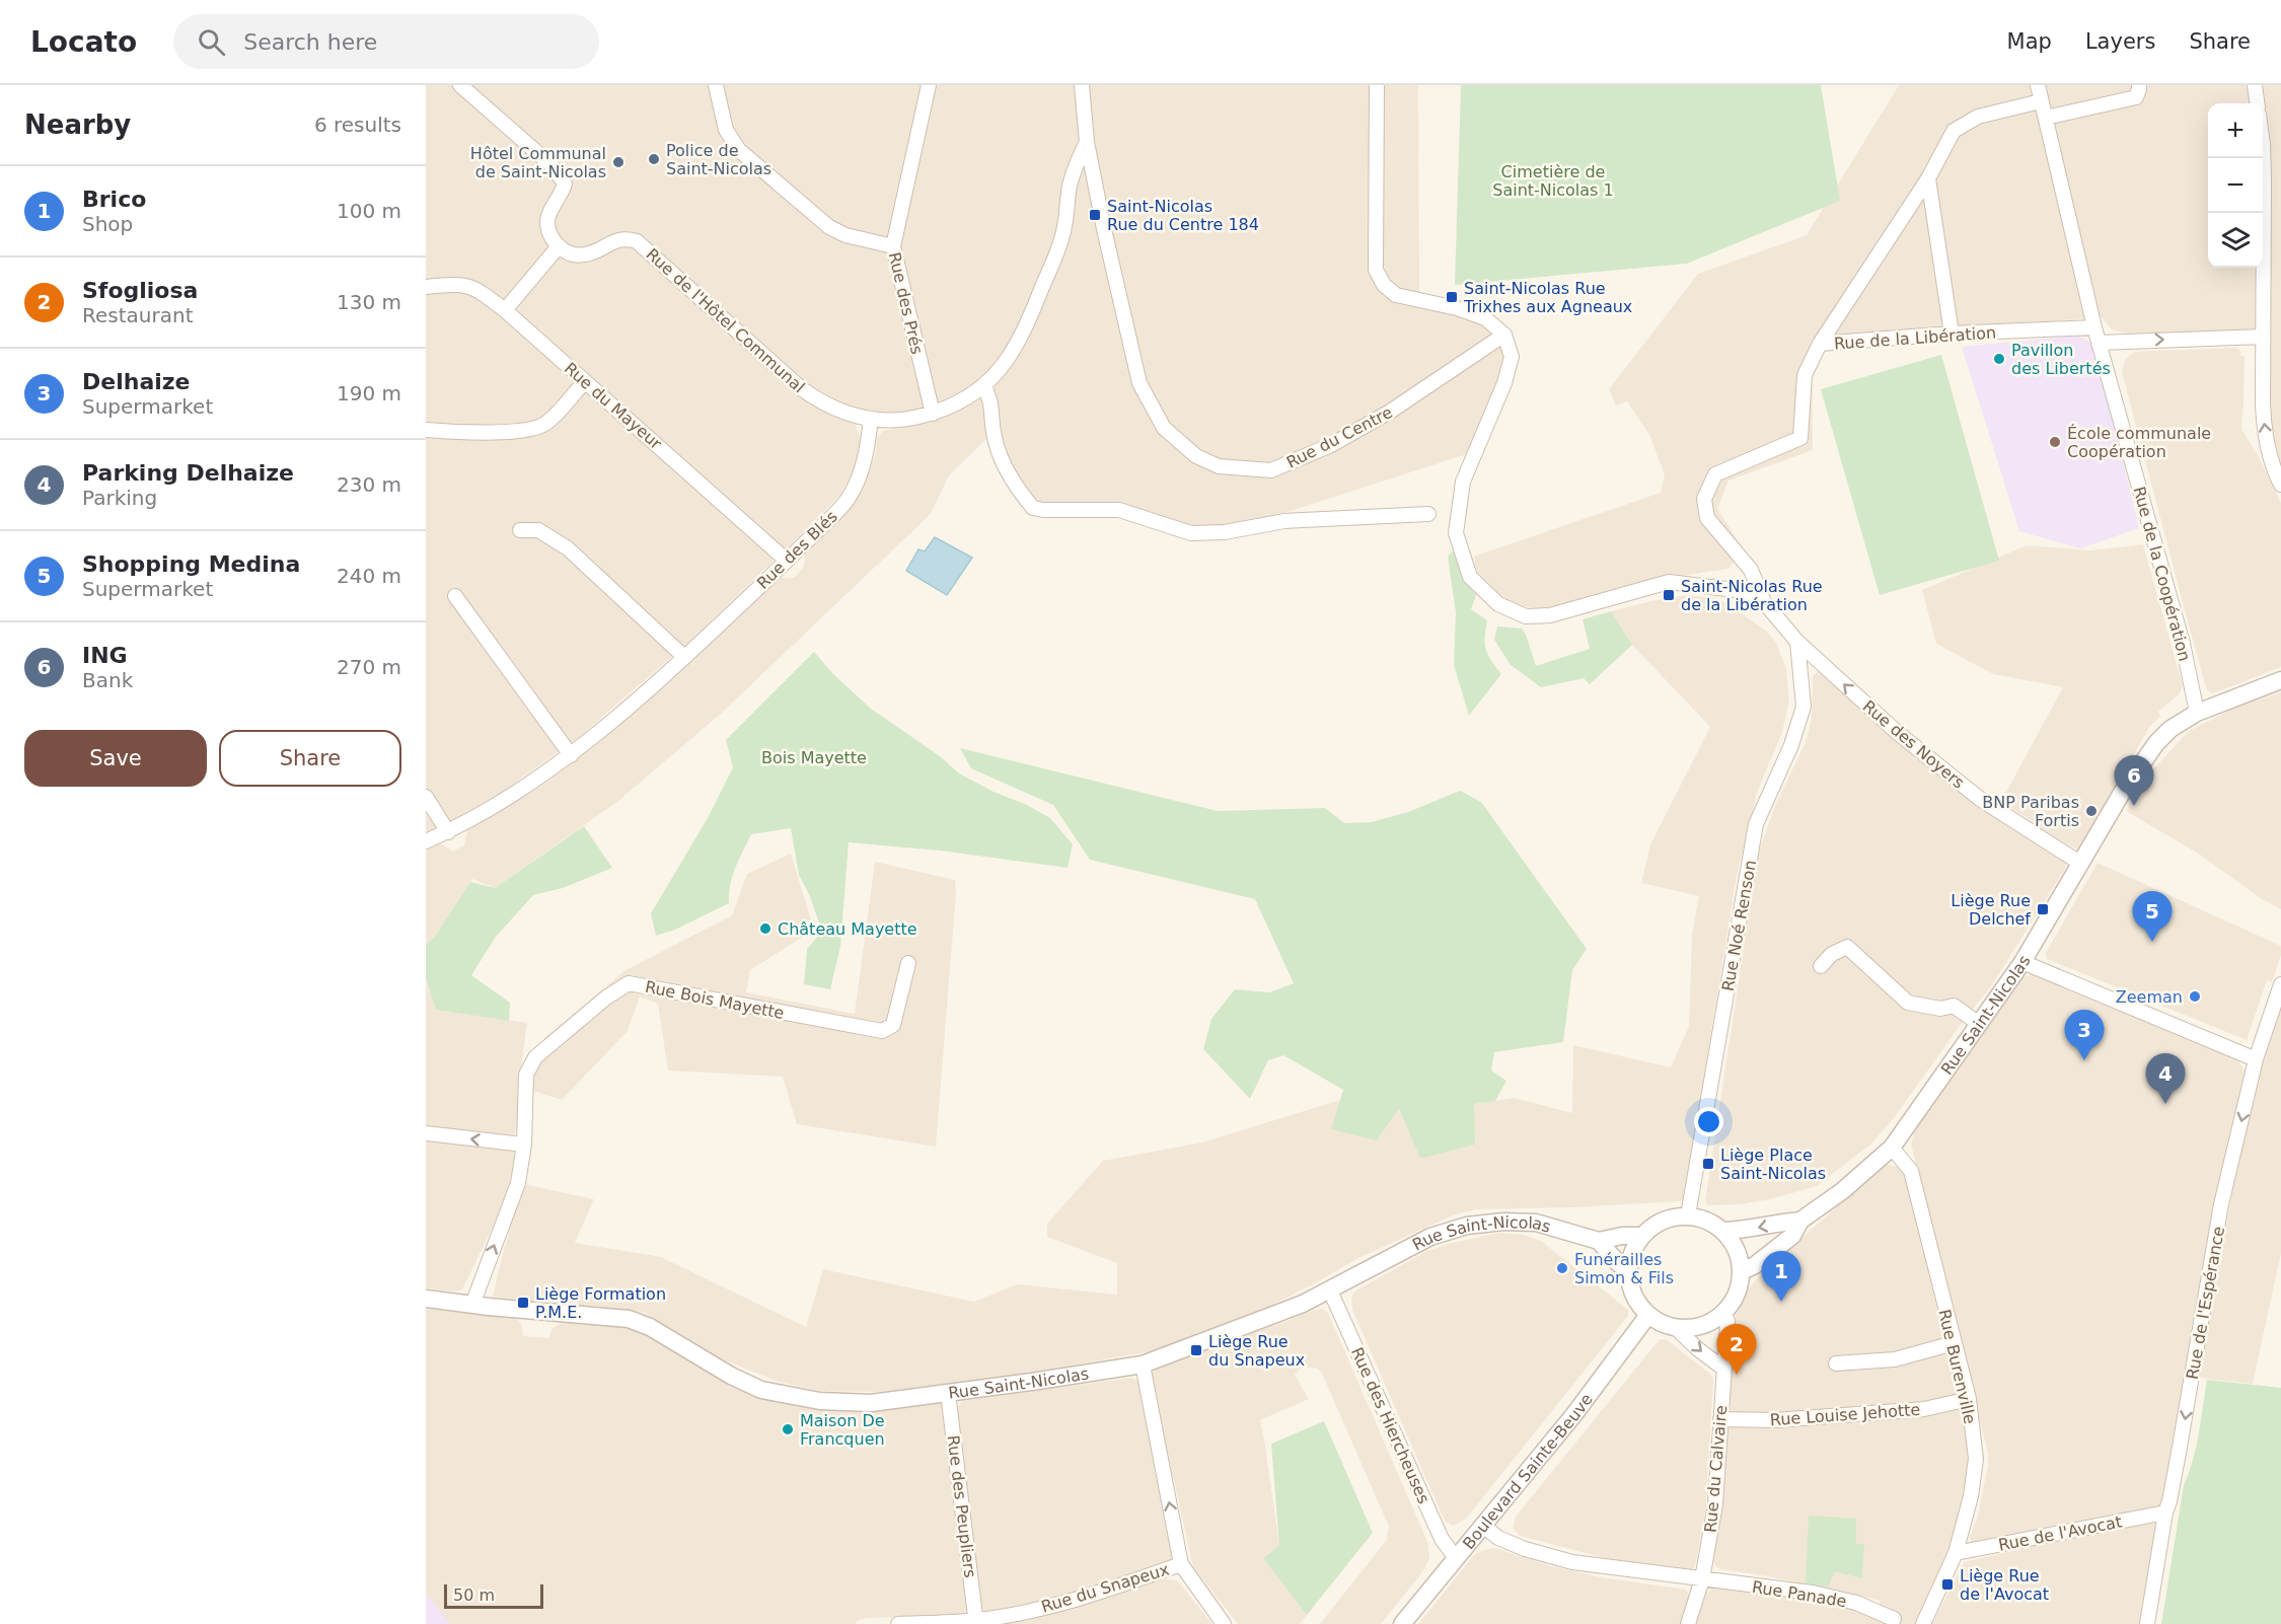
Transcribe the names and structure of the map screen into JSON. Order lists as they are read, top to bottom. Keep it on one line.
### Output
{"streets":{"street":["Rue des Prés","Rue de l'Hôtel Communal","Rue de la Libération","Rue du Mayeur","Rue du Centre","Rue des Blés","Rue de la Coopération","Rue des Noyers","Rue Noé Renson","Rue Bois Mayette","Rue Saint-Nicolas","Rue de l'Espérance","Rue Burenville","Rue Louise Jehotte","Rue des Hiercheuses","Rue du Calvaire","Boulevard Sainte-Beuve","Rue des Peupliers","Rue de l'Avocat","Rue du Snapeux","Rue Panade"]},"crossings":[["Rue des Prés","Rue de l'Hôtel Communal"],["Rue de l'Hôtel Communal","Rue du Centre"],["Rue de l'Hôtel Communal","Rue des Blés"],["Rue de la Libération","Rue de la Coopération"],["Rue de la Libération","Rue des Noyers"],["Rue du Mayeur","Rue des Blés"],["Rue de la Coopération","Rue Saint-Nicolas"],["Rue des Noyers","Rue Noé Renson"],["Rue des Noyers","Rue Saint-Nicolas"],["Rue Noé Renson","Rue Saint-Nicolas"],["Rue Noé Renson","Rue du Calvaire"],["Rue Noé Renson","Boulevard Sainte-Beuve"],["Rue Bois Mayette","Rue Saint-Nicolas"],["Rue Saint-Nicolas","Rue Burenville"],["Rue Saint-Nicolas","Rue des Hiercheuses"],["Rue Saint-Nicolas","Rue du Calvaire"],["Rue Saint-Nicolas","Boulevard Sainte-Beuve"],["Rue Saint-Nicolas","Rue des Peupliers"],["Rue Saint-Nicolas","Rue du Snapeux"],["Rue de l'Espérance","Rue de l'Avocat"],["Rue Burenville","Rue Louise Jehotte"],["Rue Burenville","Rue de l'Avocat"],["Rue Louise Jehotte","Rue du Calvaire"],["Rue des Hiercheuses","Boulevard Sainte-Beuve"],["Rue du Calvaire","Boulevard Sainte-Beuve"],["Rue du Calvaire","Rue Panade"],["Boulevard Sainte-Beuve","Rue Panade"],["Rue des Peupliers","Rue du Snapeux"]],"one_way":["Rue des Noyers","Rue de l'Espérance","Rue du Snapeux"],"parks":["Cimetière de Saint-Nicolas 1","Bois Mayette"],"places":{"other":["Police de Saint-Nicolas","Hôtel Communal de Saint-Nicolas","Pavillon des Libertés","École communale Coopération","BNP Paribas Fortis","Château Mayette","Zeeman","Funérailles Simon & Fils","Maison De Francquen"],"transit":["Saint-Nicolas Rue du Centre 184","Saint-Nicolas Rue Trixhes aux Agneaux","Saint-Nicolas Rue de la Libération","Liège Rue Delchef","Liège Place Saint-Nicolas","Liège Formation P.M.E.","Liège Rue du Snapeux","Liège Rue de l'Avocat"]},"scale_bar":"50 m","page":{"header":"Locato","search":"Search here","nav":["Map","Layers","Share"],"heading":["Nearby","6 results"],"map_buttons":["+","−"],"list":[{"mark":"1","name":"Brico","note":"Shop","value":"100 m"},{"mark":"2","name":"Sfogliosa","note":"Restaurant","value":"130 m"},{"mark":"3","name":"Delhaize","note":"Supermarket","value":"190 m"},{"mark":"4","name":"Parking Delhaize","note":"Parking","value":"230 m"},{"mark":"5","name":"Shopping Medina","note":"Supermarket","value":"240 m"},{"mark":"6","name":"ING","note":"Bank","value":"270 m"}],"buttons":["Save","Share"],"pins":["6","5","3","4","1","2"],"scale":"50 m"}}
